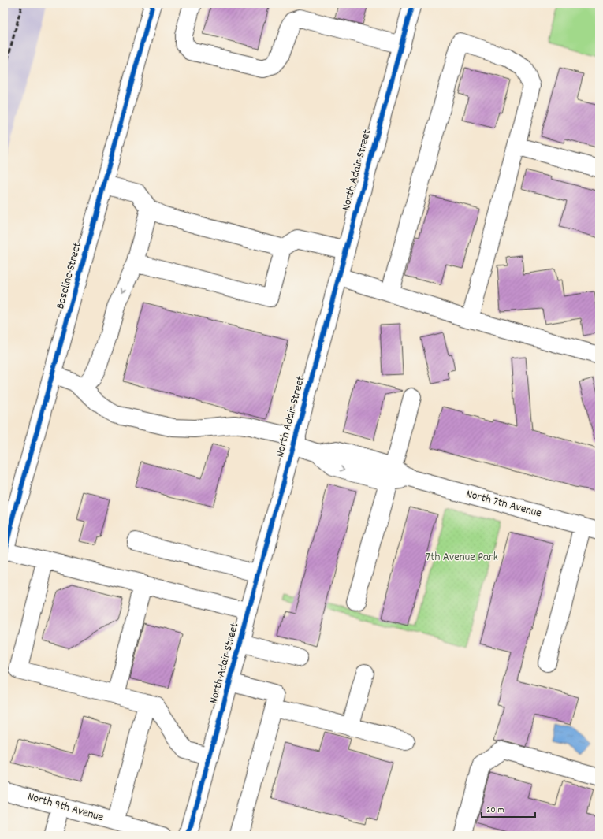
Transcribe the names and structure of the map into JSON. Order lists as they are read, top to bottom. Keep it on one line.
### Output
{"streets":{"main road":["North Adair Street","Baseline Street","North 7th Avenue","North 9th Avenue"]},"crossings":[["North Adair Street","North 7th Avenue"],["Baseline Street","North 7th Avenue"]],"parks":["7th Avenue Park"],"scale_bar":"20 m"}
